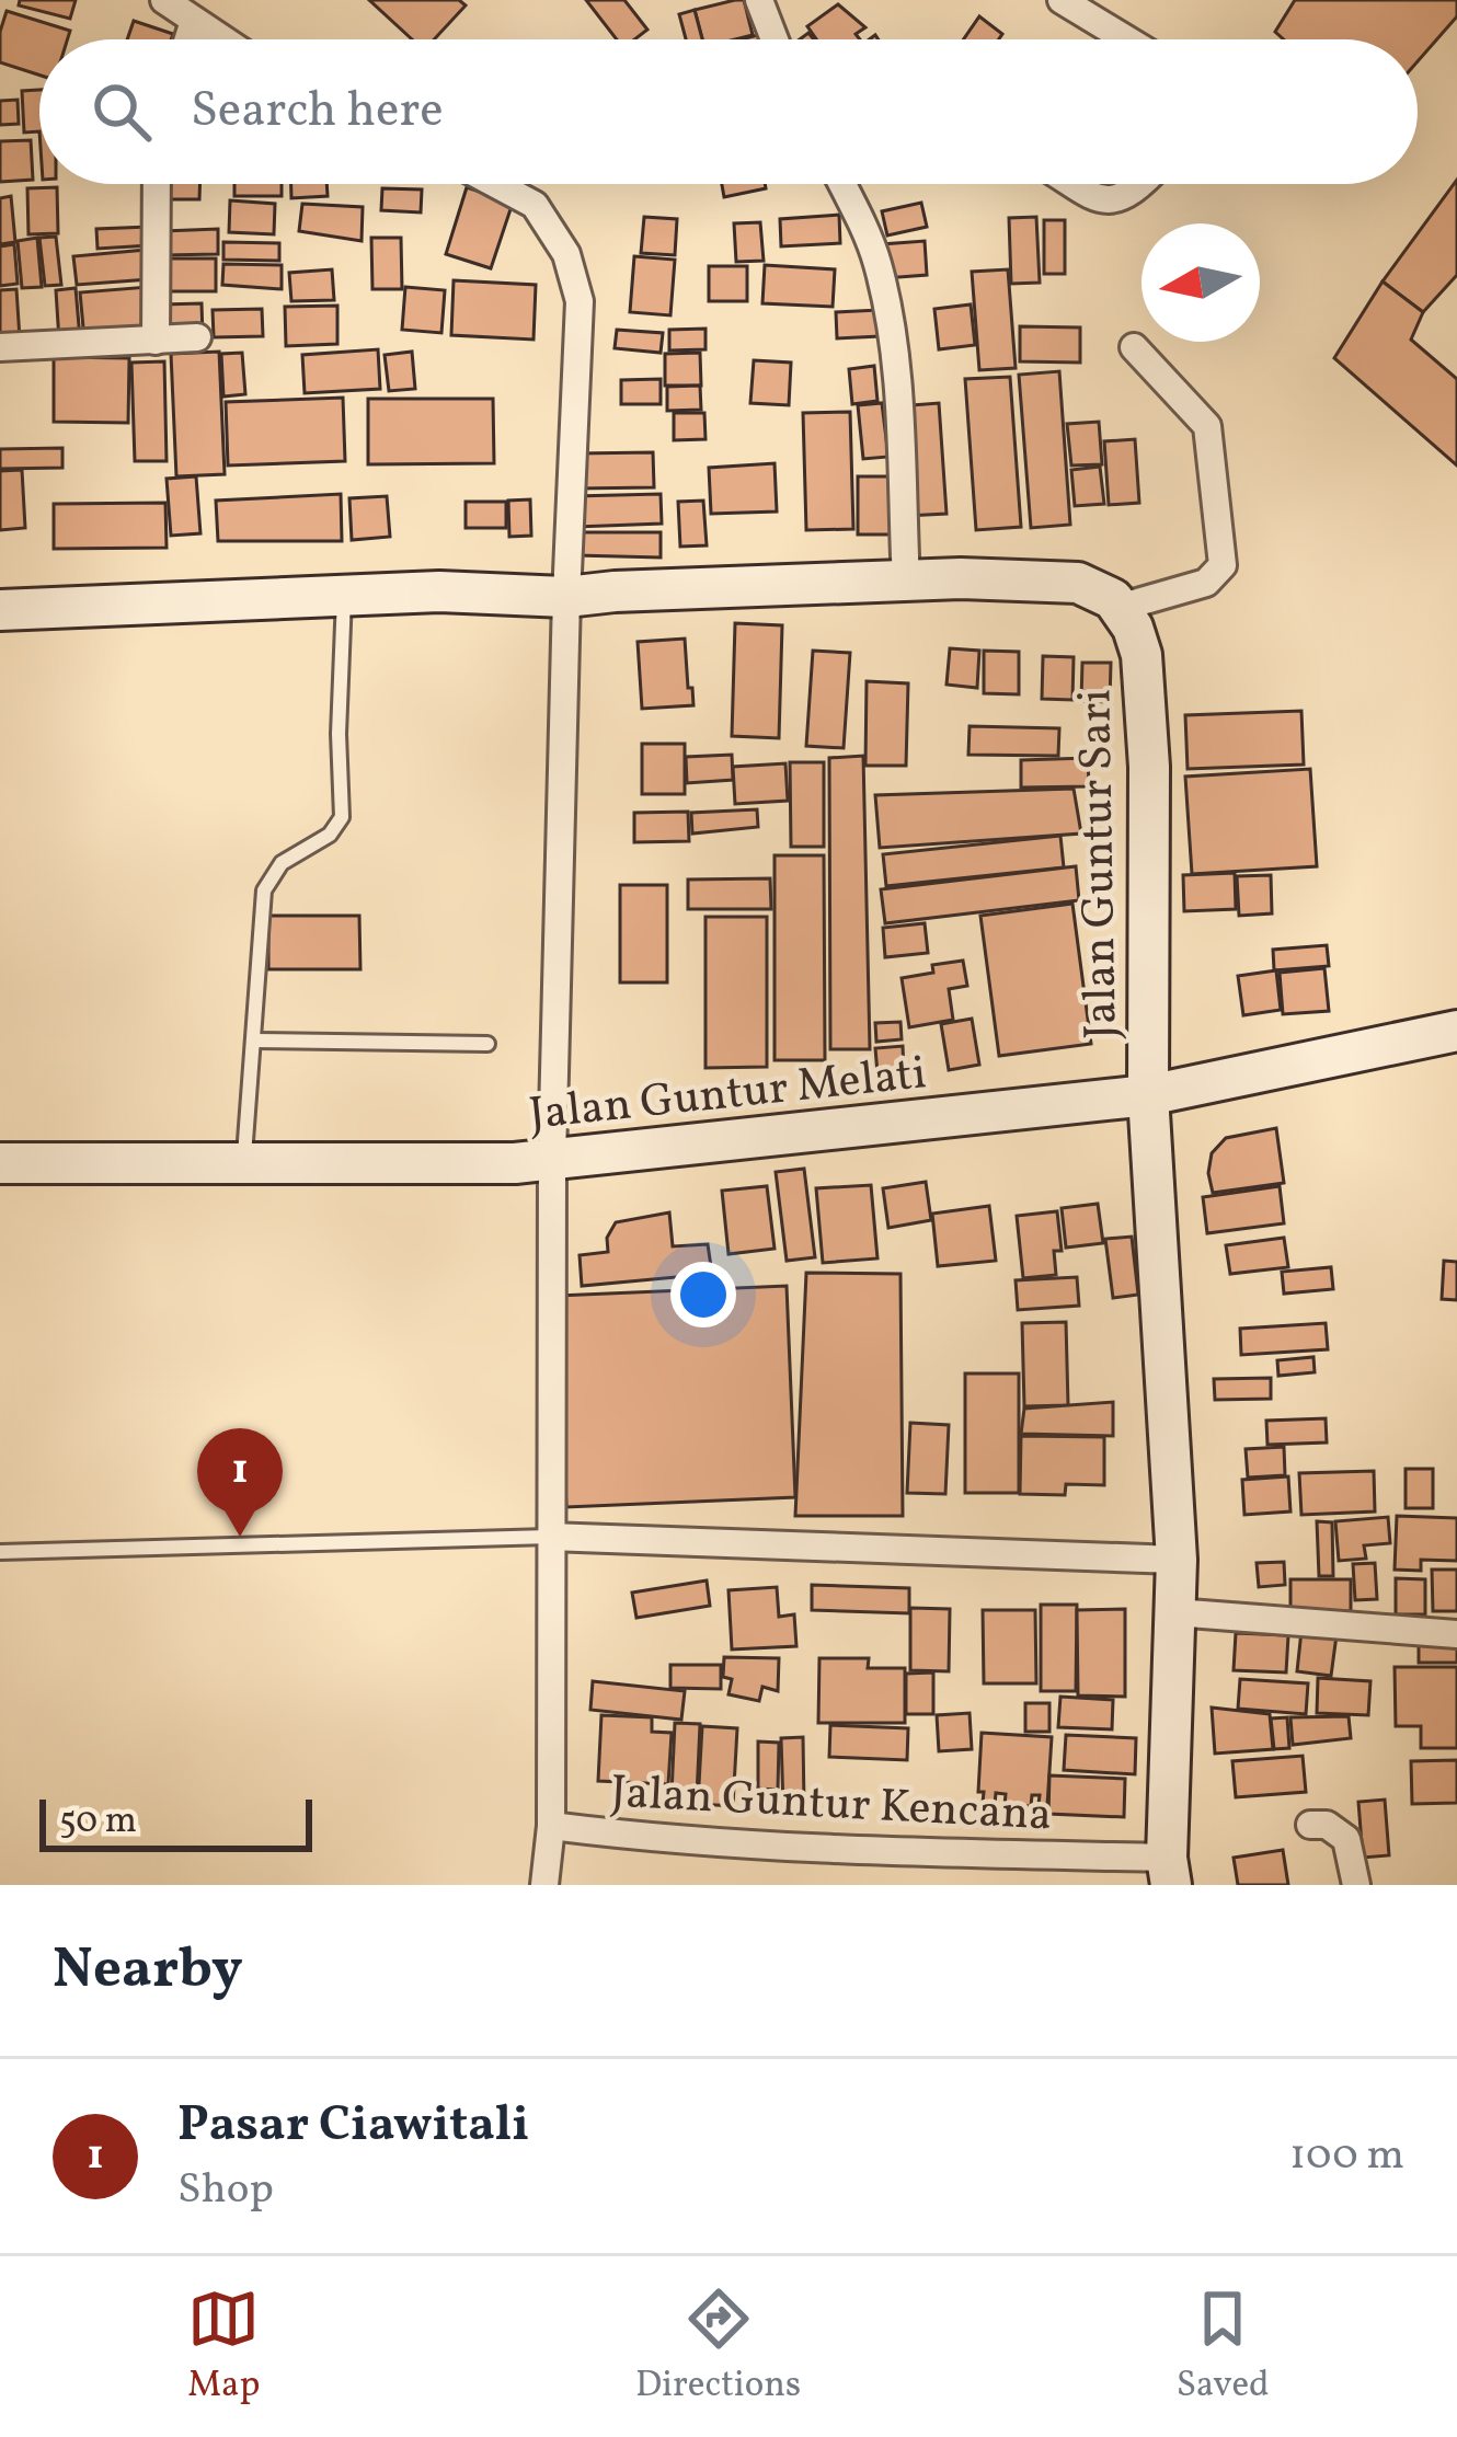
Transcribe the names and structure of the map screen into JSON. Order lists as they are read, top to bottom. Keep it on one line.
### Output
{"streets":{"street":["Jalan Guntur Sari","Jalan Guntur Melati","Jalan Guntur Kencana"]},"crossings":[["Jalan Guntur Sari","Jalan Guntur Melati"],["Jalan Guntur Sari","Jalan Guntur Kencana"]],"scale_bar":"50 m","north":"left","page":{"search":"Search here","pins":"1","scale":"50 m","heading":"Nearby","list":[{"mark":"1","name":"Pasar Ciawitali","note":"Shop","value":"100 m"}],"nav":["Map","Directions","Saved"]}}
